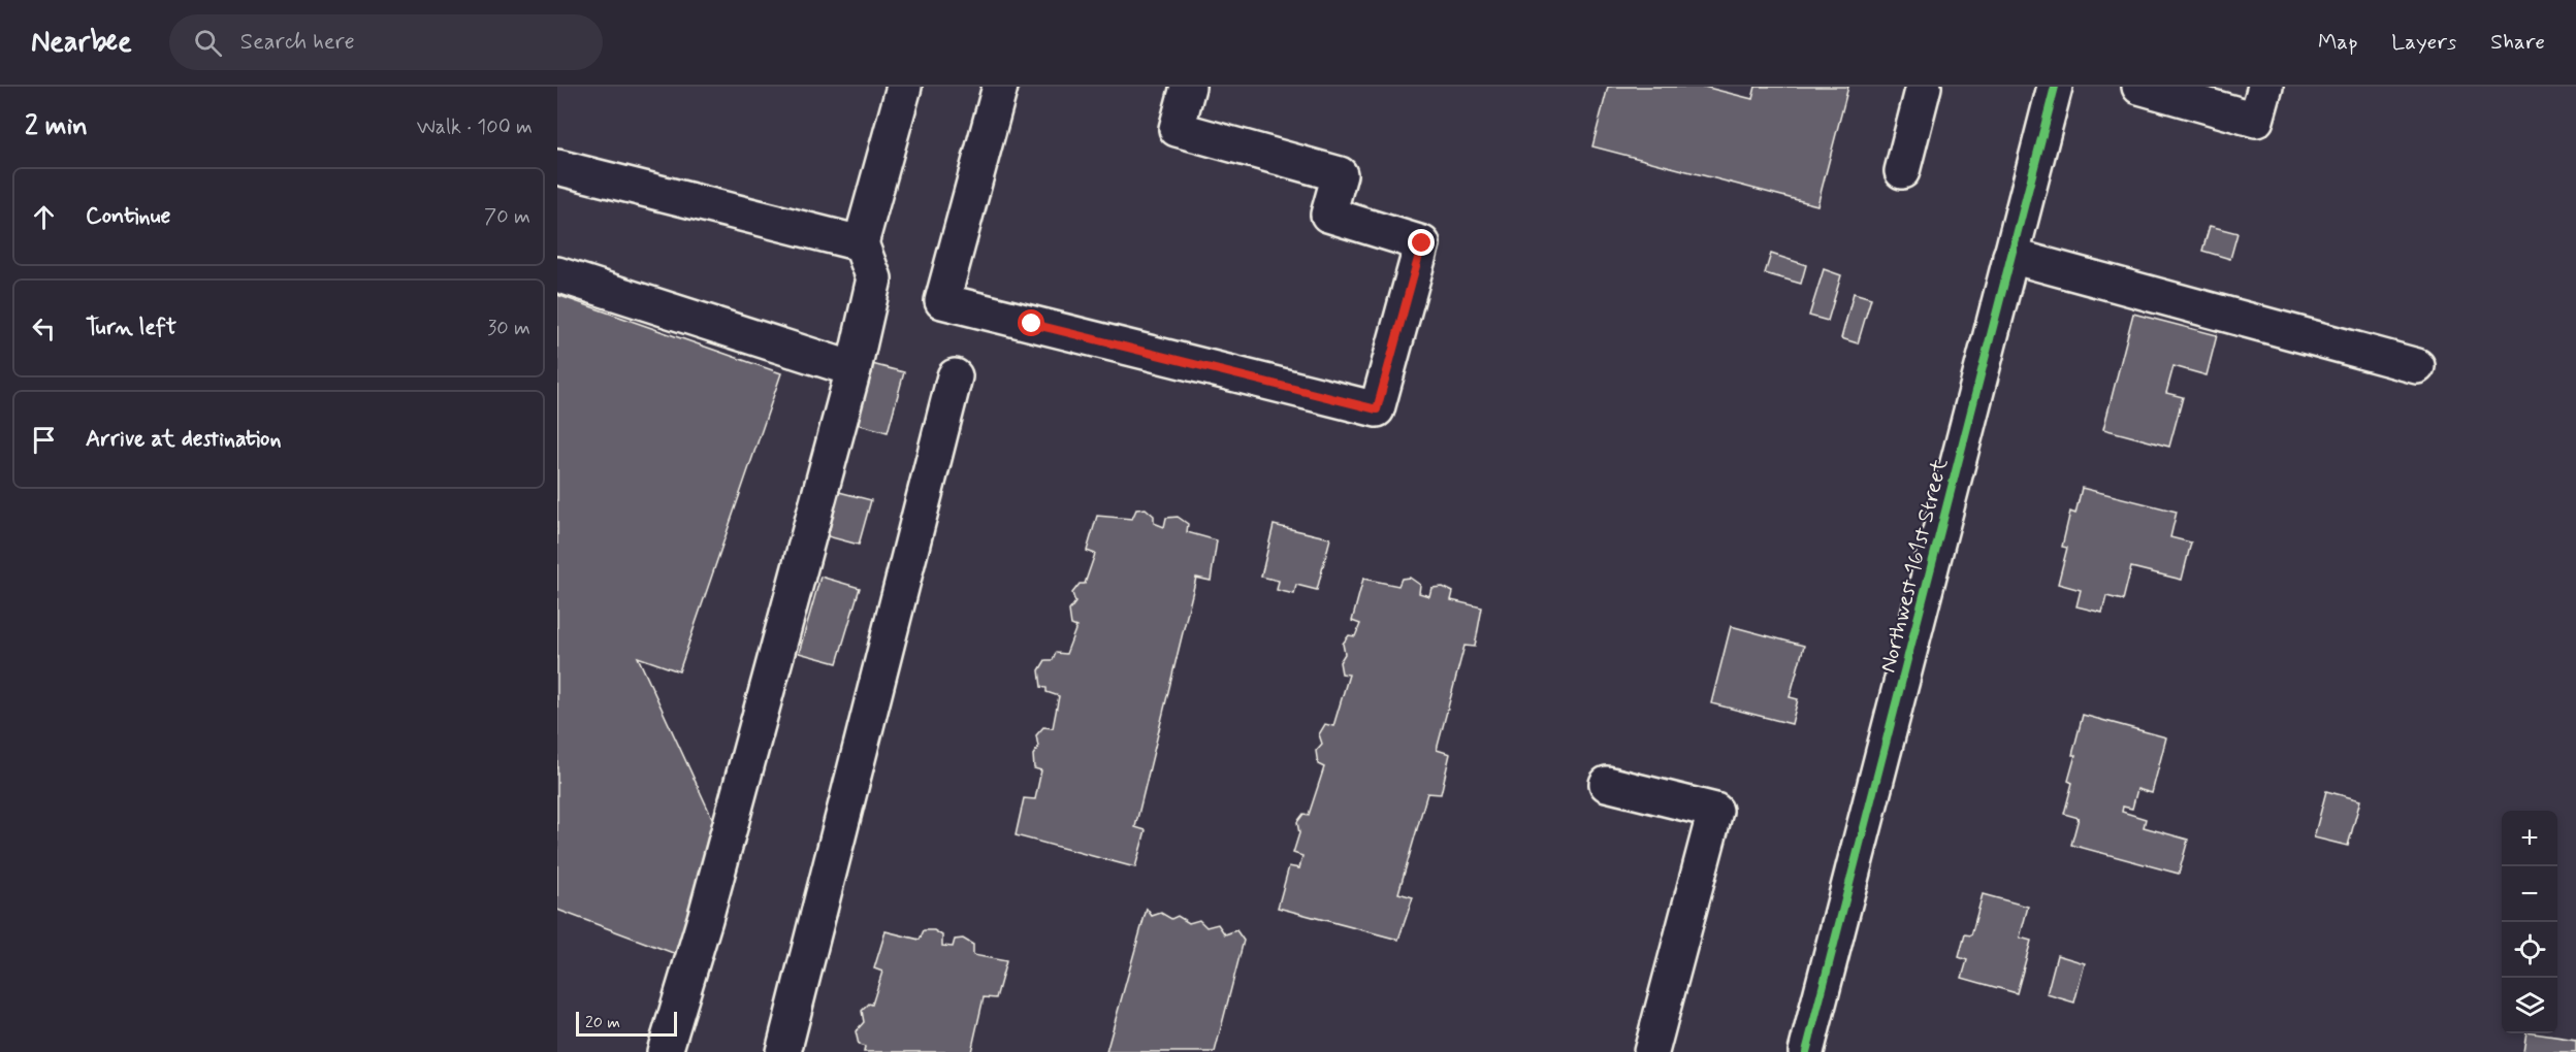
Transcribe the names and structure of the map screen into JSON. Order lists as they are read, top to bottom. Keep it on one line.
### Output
{"streets":{"street":["Northwest 161st Street"]},"scale_bar":"20 m","page":{"header":"Nearbee","search":"Search here","nav":["Map","Layers","Share"],"heading":["2 min","Walk · 100 m"],"list":[["Continue","70 m"],["Turn left","30 m"],"Arrive at destination"],"map_buttons":["+","−"],"scale":"20 m"}}
